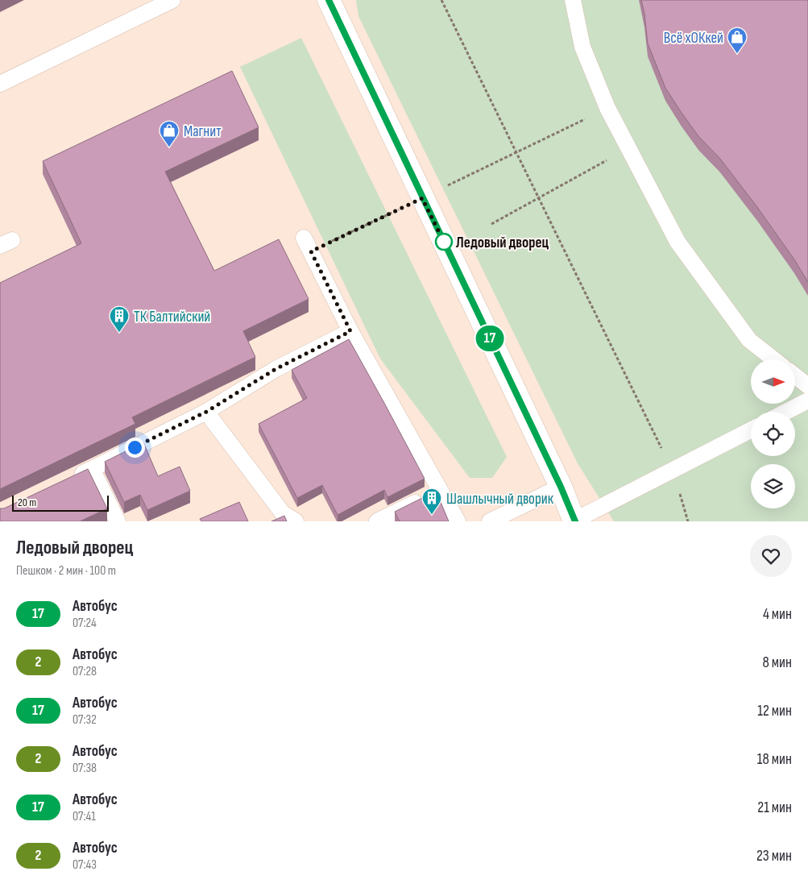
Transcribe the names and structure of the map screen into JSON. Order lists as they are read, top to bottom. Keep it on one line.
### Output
{"places":{"shop":["Всё хОКкей","Магнит"],"other":["Ледовый дворец"],"building":["ТК Балтийский","Шашлычный дворик"]},"lines":["bus line 17"],"scale_bar":"20 m","north":"right","page":{"on_map":"17","scale":"20 m","heading":["Ледовый дворец","Пешком · 2 мин · 100 m"],"list":[{"mark":"17","name":"Автобус","note":"07:24","value":"4 мин"},{"mark":"2","name":"Автобус","note":"07:28","value":"8 мин"},{"mark":"17","name":"Автобус","note":"07:32","value":"12 мин"},{"mark":"2","name":"Автобус","note":"07:38","value":"18 мин"},{"mark":"17","name":"Автобус","note":"07:41","value":"21 мин"},{"mark":"2","name":"Автобус","note":"07:43","value":"23 мин"}]}}
